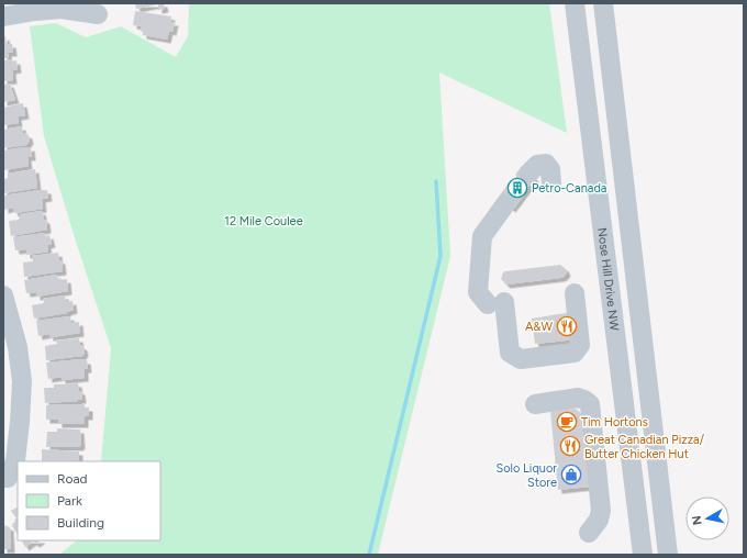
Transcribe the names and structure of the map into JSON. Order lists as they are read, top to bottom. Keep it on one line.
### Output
{"streets":{"street":["Nose Hill Drive NW"]},"parks":["12 Mile Coulee"],"places":{"building":["Petro-Canada"],"restaurant":["A&W","Great Canadian Pizza/ Butter Chicken Hut"],"cafe":["Tim Hortons"],"shop":["Solo Liquor Store"]},"legend":["Road","Park","Building"],"north":"left"}
